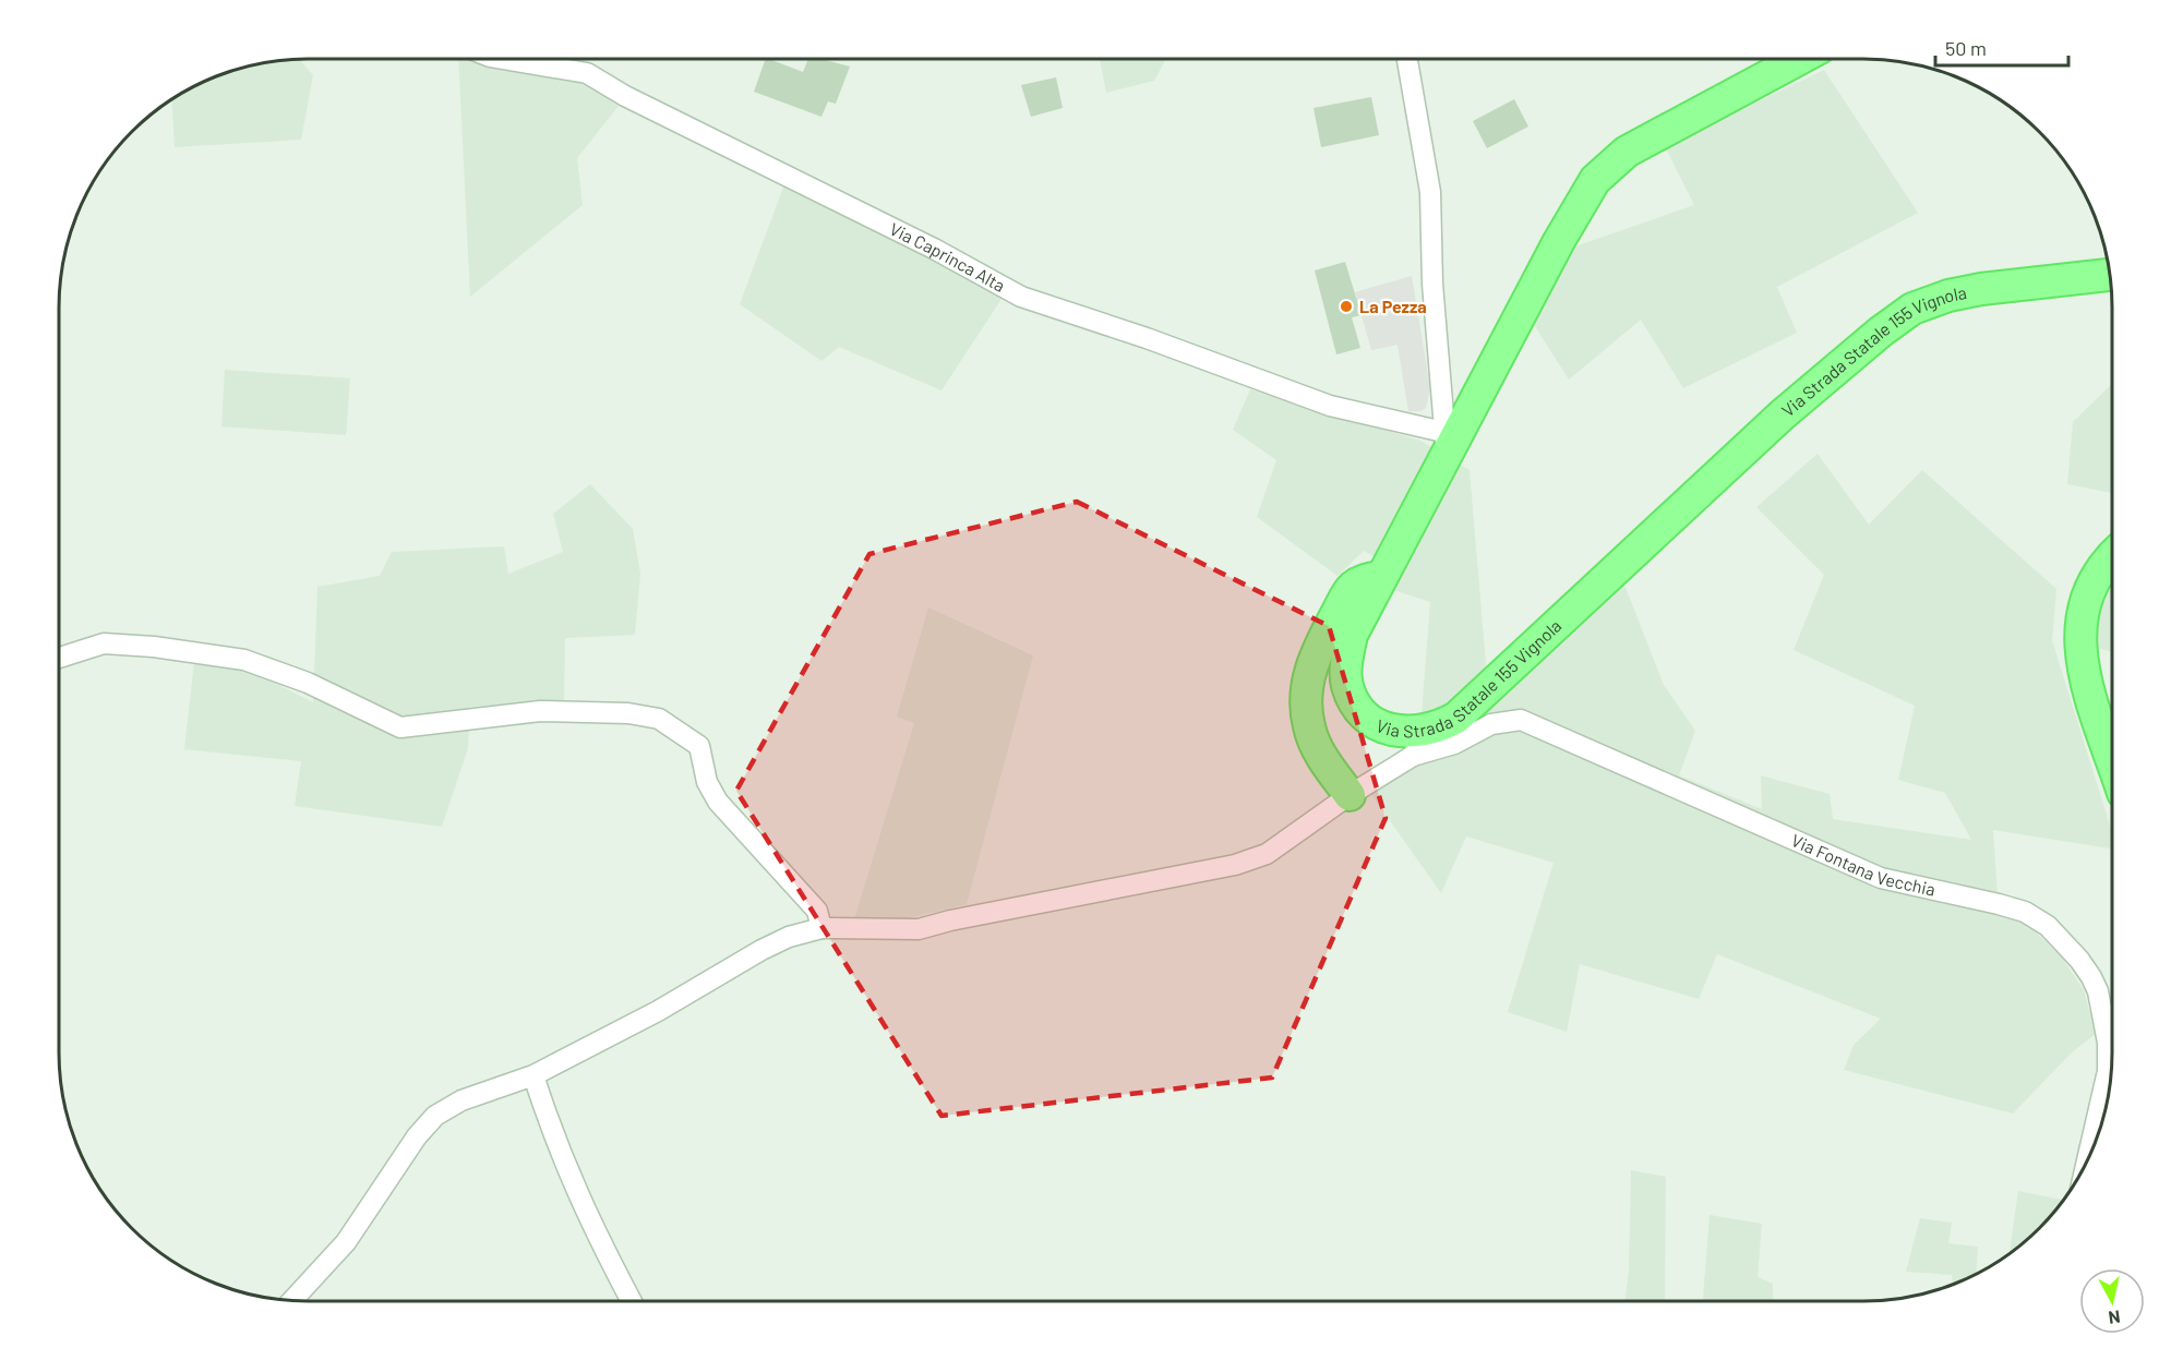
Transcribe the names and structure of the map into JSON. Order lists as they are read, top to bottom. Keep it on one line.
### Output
{"streets":{"main road":["Via Strada Statale 155 Vignola"],"street":["Via Caprinca Alta","Via Fontana Vecchia"]},"crossings":[["Via Caprinca Alta","Via Strada Statale 155 Vignola"],["Via Strada Statale 155 Vignola","Via Fontana Vecchia"]],"places":["La Pezza"],"scale_bar":"50 m","north":"bottom"}
